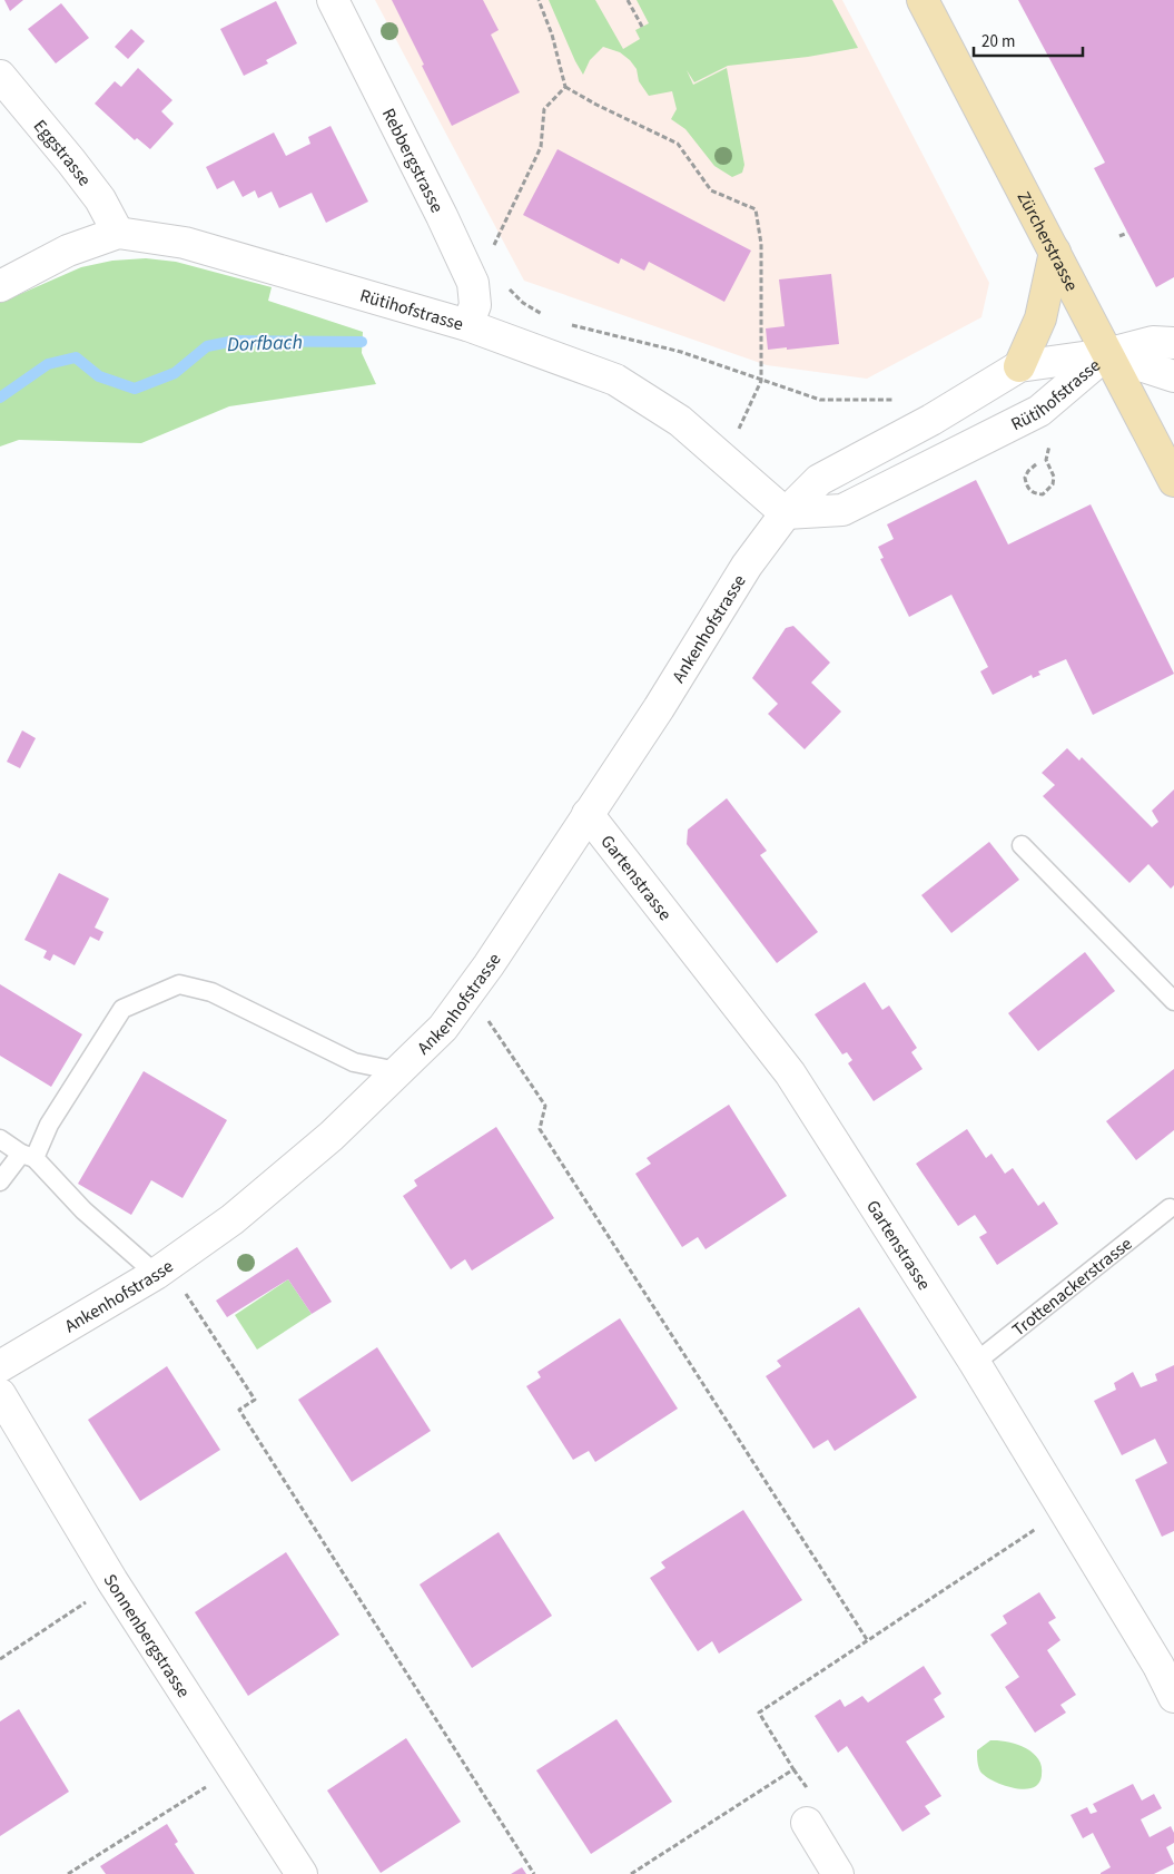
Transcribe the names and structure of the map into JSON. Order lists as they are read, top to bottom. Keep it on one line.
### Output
{"streets":{"main road":["Zürcherstrasse"],"street":["Eggstrasse","Rebbergstrasse","Rütihofstrasse","Ankenhofstrasse","Gartenstrasse","Sonnenbergstrasse"],"lane":["Trottenackerstrasse"]},"crossings":[["Eggstrasse","Rütihofstrasse"],["Rebbergstrasse","Rütihofstrasse"],["Zürcherstrasse","Rütihofstrasse"],["Rütihofstrasse","Ankenhofstrasse"],["Ankenhofstrasse","Gartenstrasse"],["Gartenstrasse","Trottenackerstrasse"]],"water":["Dorfbach"],"scale_bar":"20 m"}
